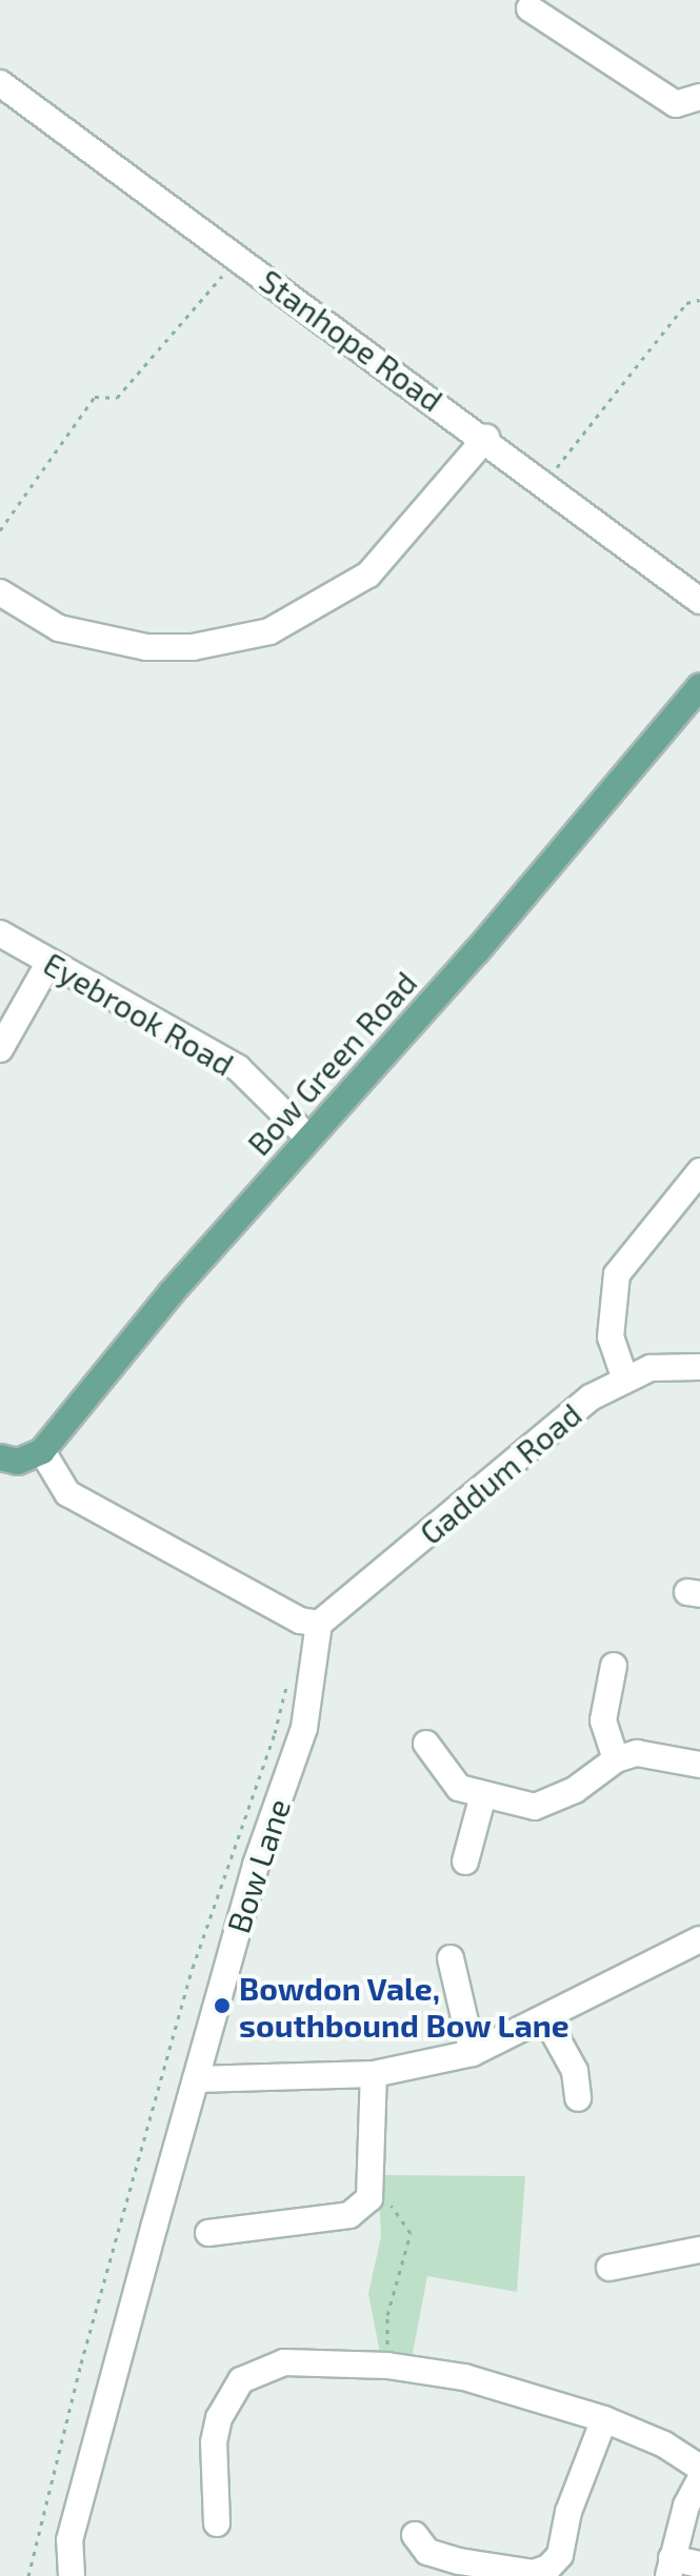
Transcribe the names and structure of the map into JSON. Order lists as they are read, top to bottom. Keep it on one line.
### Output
{"streets":{"main road":["Bow Green Road"],"street":["Stanhope Road","Eyebrook Road","Gaddum Road","Bow Lane"]},"crossings":[["Eyebrook Road","Bow Green Road"],["Gaddum Road","Bow Lane"]],"places":["Bowdon Vale, southbound Bow Lane"]}
